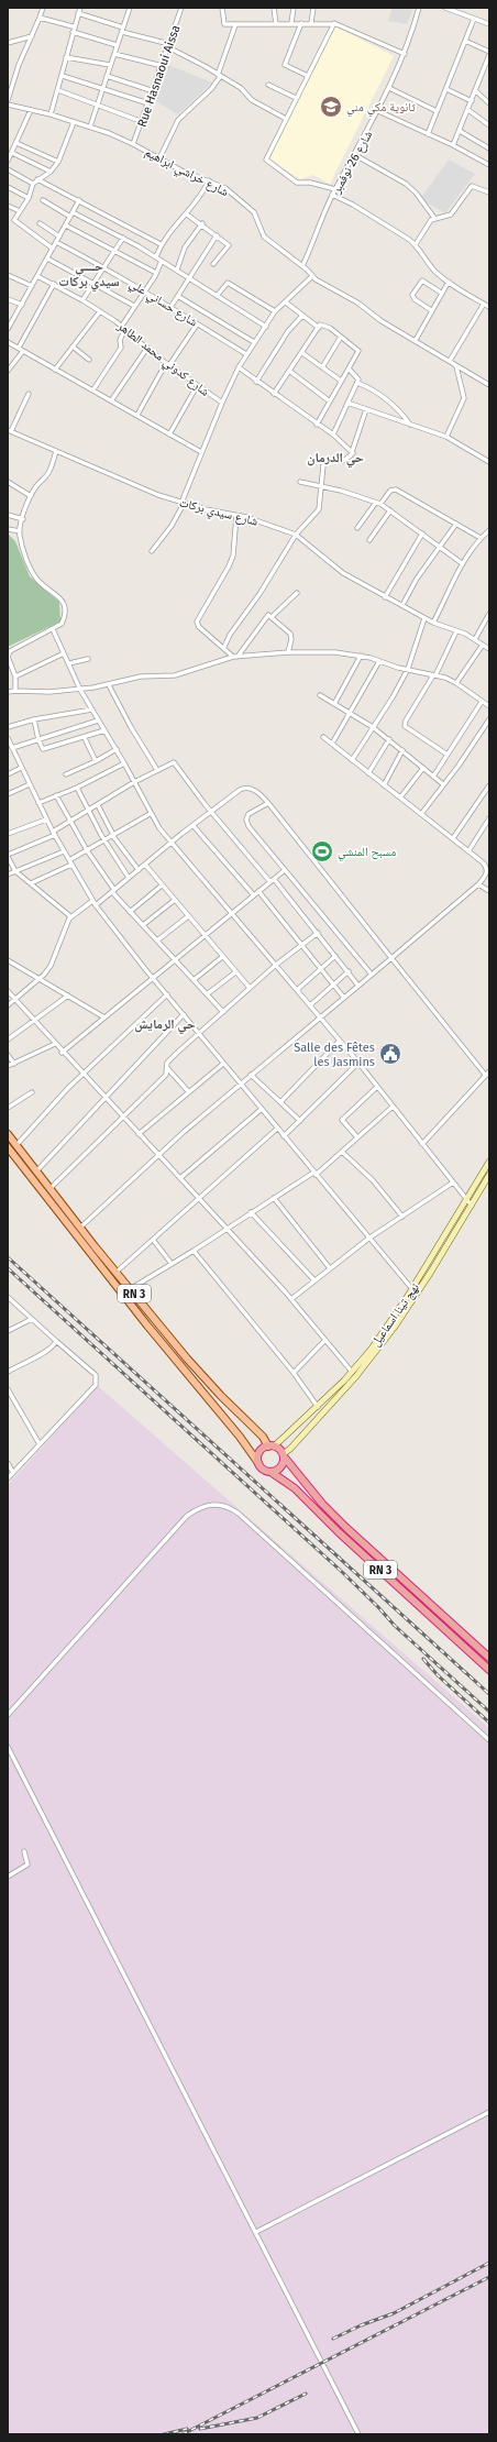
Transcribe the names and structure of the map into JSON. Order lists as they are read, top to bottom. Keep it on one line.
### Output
{"streets":{"highway":["RN 3"],"main road":["نهج تينا اسماعيل"],"street":["Rue Hasnaoui Aissa","شارع 26 نوفمبر","شارع خراشي ابراهيم","شارع حساني علي","شارع كدوني محمد الطاهر","شارع سيدي بركات"]},"crossings":[["Rue Hasnaoui Aissa","شارع خراشي ابراهيم"],["شارع 26 نوفمبر","شارع خراشي ابراهيم"],["شارع خراشي ابراهيم","شارع كدوني محمد الطاهر"],["شارع حساني علي","شارع كدوني محمد الطاهر"],["RN 3","نهج تينا اسماعيل"]],"districts":["حــــي سيدي بركات","حي الدرمان","حي الرمايش"],"places":{"school or university":["ثانوية مكي مني"],"sports":["مسبح المنشي"],"public building":["Salle des Fêtes les Jasmins"]}}
